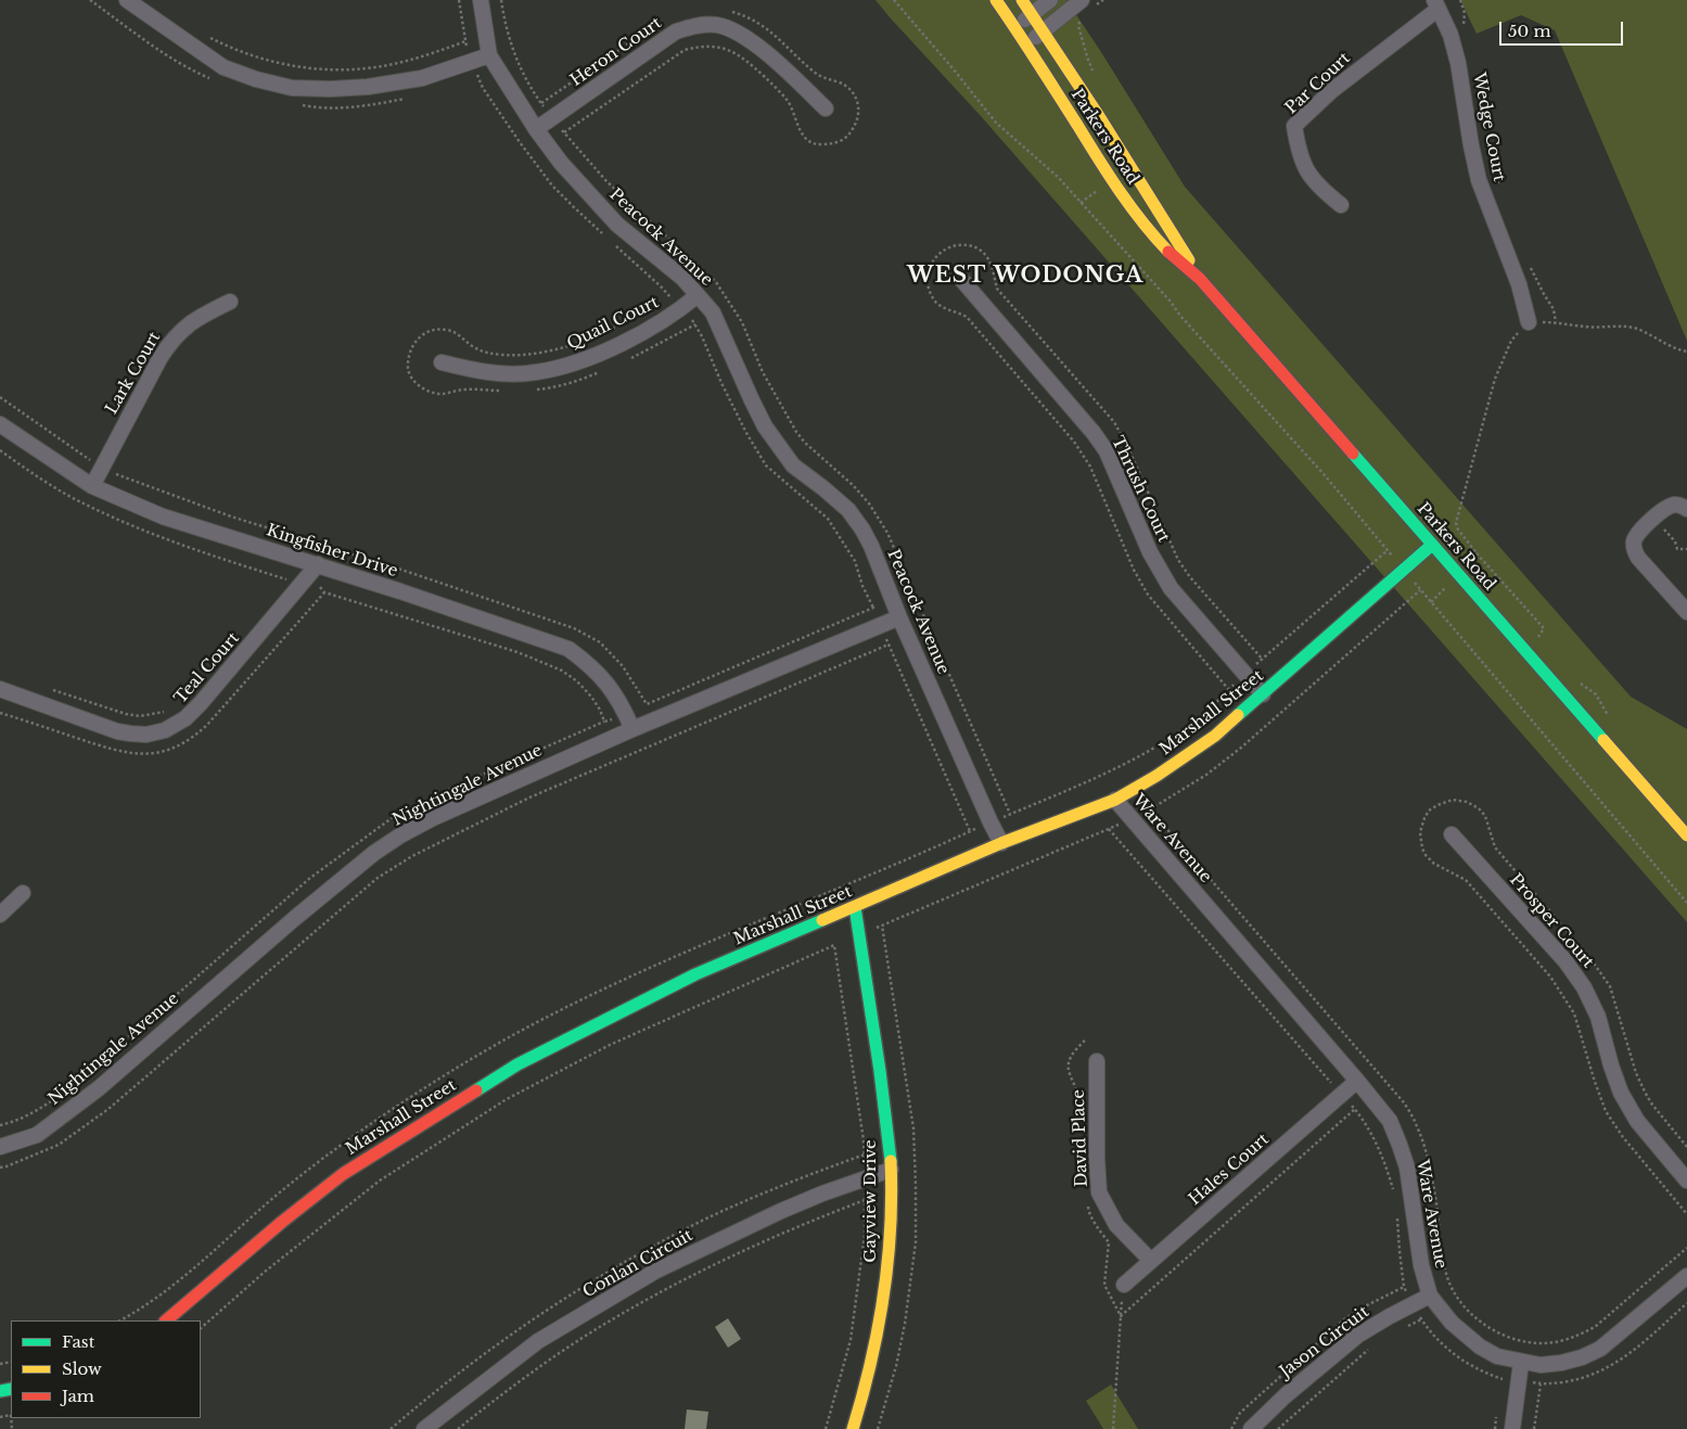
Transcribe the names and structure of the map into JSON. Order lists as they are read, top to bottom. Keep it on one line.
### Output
{"streets":{"street":["Heron Court","Par Court","Wedge Court","Parkers Road","Peacock Avenue","Quail Court","Lark Court","Thrush Court","Kingfisher Drive","Teal Court","Marshall Street","Nightingale Avenue","Ware Avenue","Prosper Court","David Place","Hales Court","Gayview Drive","Conlan Circuit","Jason Circuit"]},"crossings":[["Heron Court","Peacock Avenue"],["Par Court","Wedge Court"],["Parkers Road","Marshall Street"],["Peacock Avenue","Quail Court"],["Peacock Avenue","Marshall Street"],["Peacock Avenue","Nightingale Avenue"],["Lark Court","Kingfisher Drive"],["Thrush Court","Marshall Street"],["Kingfisher Drive","Teal Court"],["Kingfisher Drive","Nightingale Avenue"],["Marshall Street","Ware Avenue"],["Marshall Street","Gayview Drive"],["Ware Avenue","Hales Court"],["Ware Avenue","Jason Circuit"],["David Place","Hales Court"],["Gayview Drive","Conlan Circuit"]],"districts":["WEST WODONGA"],"legend":["Fast","Slow","Jam"],"scale_bar":"50 m"}
